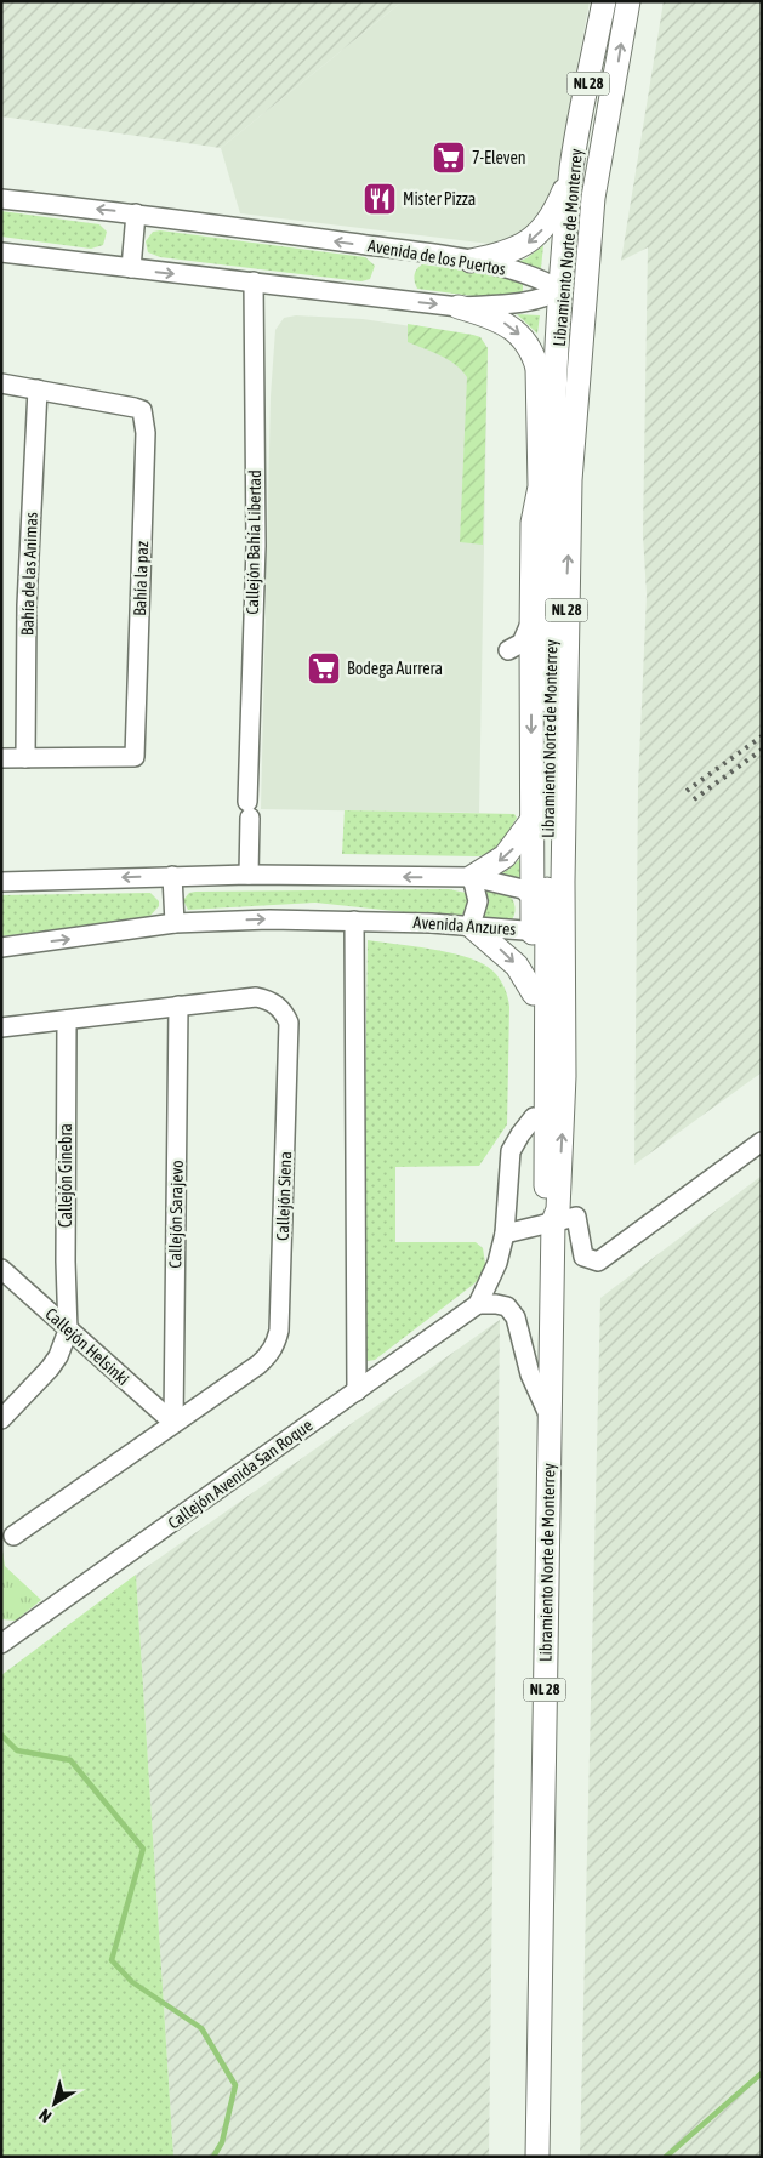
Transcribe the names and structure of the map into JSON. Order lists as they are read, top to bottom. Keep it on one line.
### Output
{"streets":{"main road":["NL 28","Libramiento Norte de Monterrey"],"street":["Avenida de los Puertos","Callejón Bahía Libertad","Bahía de las Animas","Bahía la paz","Avenida Anzures","Callejón Ginebra","Callejón Siena","Callejón Sarajevo","Callejón Helsinki","Callejón Avenida San Roque"]},"crossings":[["Libramiento Norte de Monterrey","Avenida de los Puertos"],["Bahía de las Animas","Bahía la paz"],["Callejón Ginebra","Callejón Siena"],["Callejón Ginebra","Callejón Helsinki"],["Callejón Siena","Callejón Sarajevo"],["Callejón Siena","Callejón Helsinki"],["Callejón Sarajevo","Callejón Helsinki"]],"places":{"supermarket":["7-Eleven","Bodega Aurrera"],"restaurant":["Mister Pizza"]},"north":"bottom left"}
